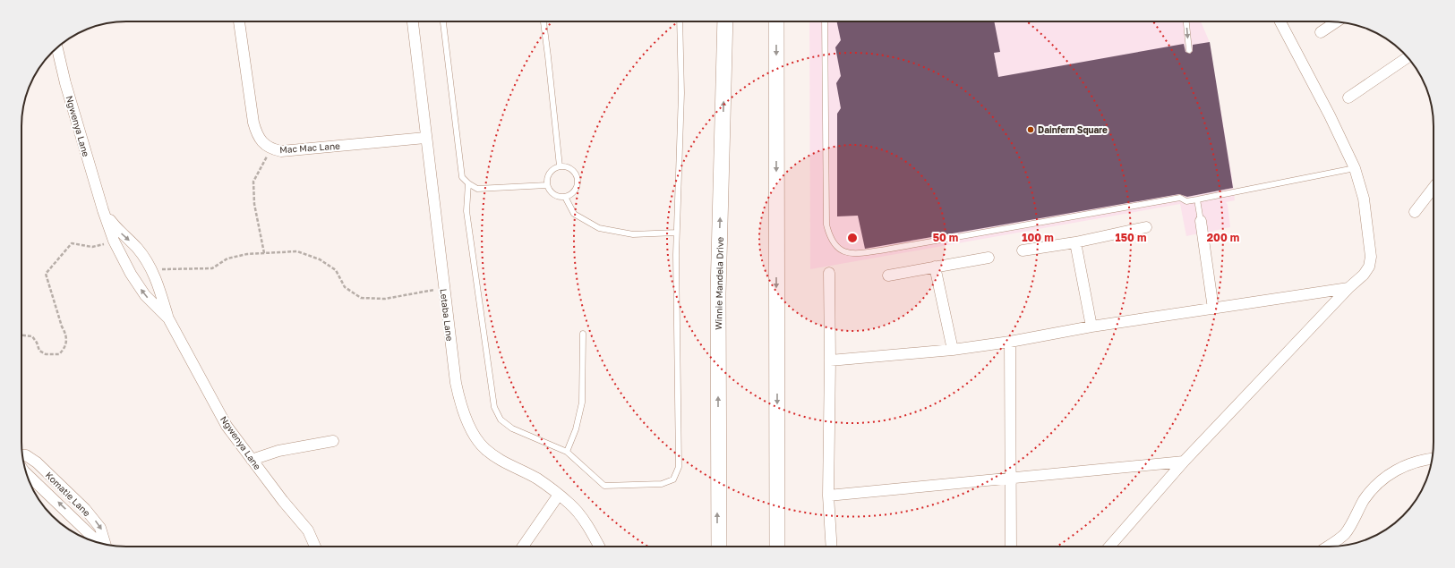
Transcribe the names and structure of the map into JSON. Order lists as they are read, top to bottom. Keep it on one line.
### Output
{"streets":{"main road":["Winnie Mandela Drive"],"street":["Ngwenya Lane","Mac Mac Lane","Letaba Lane","Komatie Lane"]},"crossings":[["Mac Mac Lane","Letaba Lane"]],"places":["Dainfern Square"],"rings":["50 m","100 m","150 m","200 m"]}
